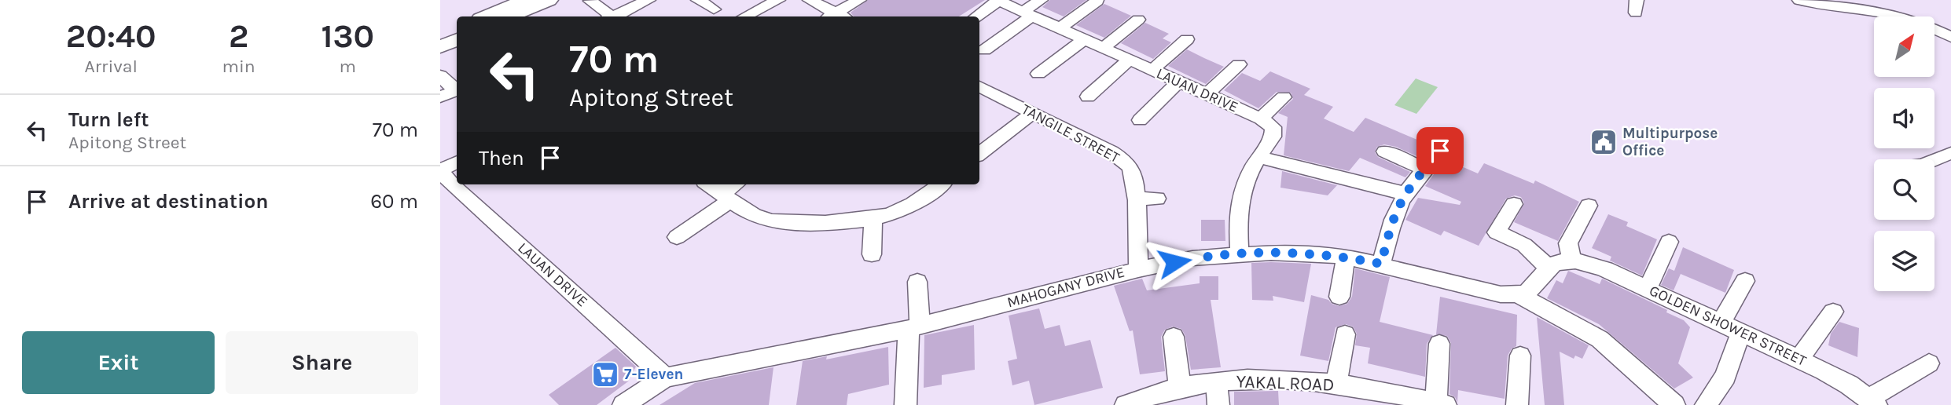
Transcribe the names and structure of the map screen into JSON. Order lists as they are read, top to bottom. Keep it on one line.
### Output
{"streets":{"street":["LAUAN DRIVE","TANGILE STREET","MAHOGANY DRIVE","GOLDEN SHOWER STREET","YAKAL ROAD"]},"crossings":[["LAUAN DRIVE","MAHOGANY DRIVE"],["TANGILE STREET","MAHOGANY DRIVE"]],"places":{"public building":["Multipurpose Office"],"supermarket":["7-Eleven"]},"north":"top right","page":{"eta":["20:40","Arrival","2","min","130","m"],"turn":["70 m","Apitong Street"],"list":[{"name":"Turn left","note":"Apitong Street","value":"70 m"},{"name":"Arrive at destination","value":"60 m"}],"then":"Then","buttons":["Exit","Share"]}}
